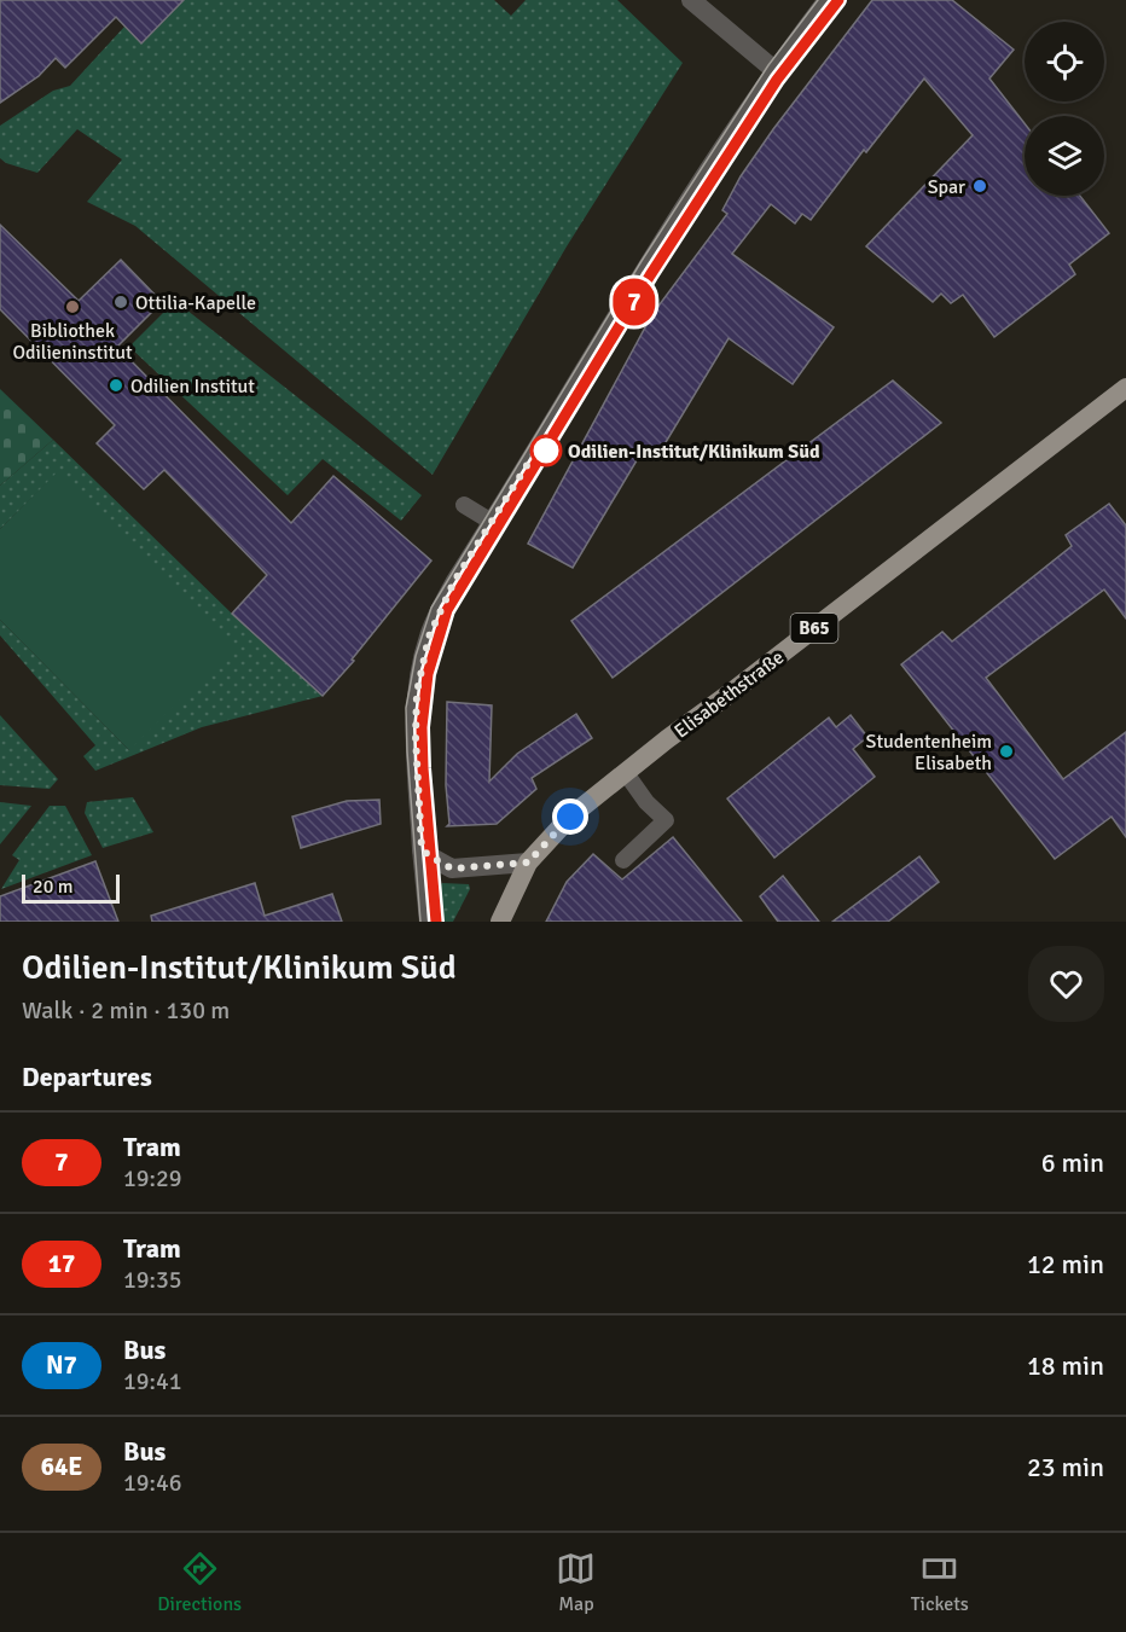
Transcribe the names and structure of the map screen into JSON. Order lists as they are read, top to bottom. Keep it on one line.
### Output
{"streets":{"main road":["B65","Elisabethstraße"]},"places":["Spar","Ottilia-Kapelle","Bibliothek Odilieninstitut","Odilien Institut","Odilien-Institut/Klinikum Süd","Studentenheim Elisabeth"],"lines":["tram line 7"],"scale_bar":"20 m","page":{"on_map":"7","scale":"20 m","heading":[["Odilien-Institut/Klinikum Süd","Walk · 2 min · 130 m"],"Departures"],"list":[{"mark":"7","name":"Tram","note":"19:29","value":"6 min"},{"mark":"17","name":"Tram","note":"19:35","value":"12 min"},{"mark":"N7","name":"Bus","note":"19:41","value":"18 min"},{"mark":"64E","name":"Bus","note":"19:46","value":"23 min"}],"tabs":["Directions","Map","Tickets"]}}
